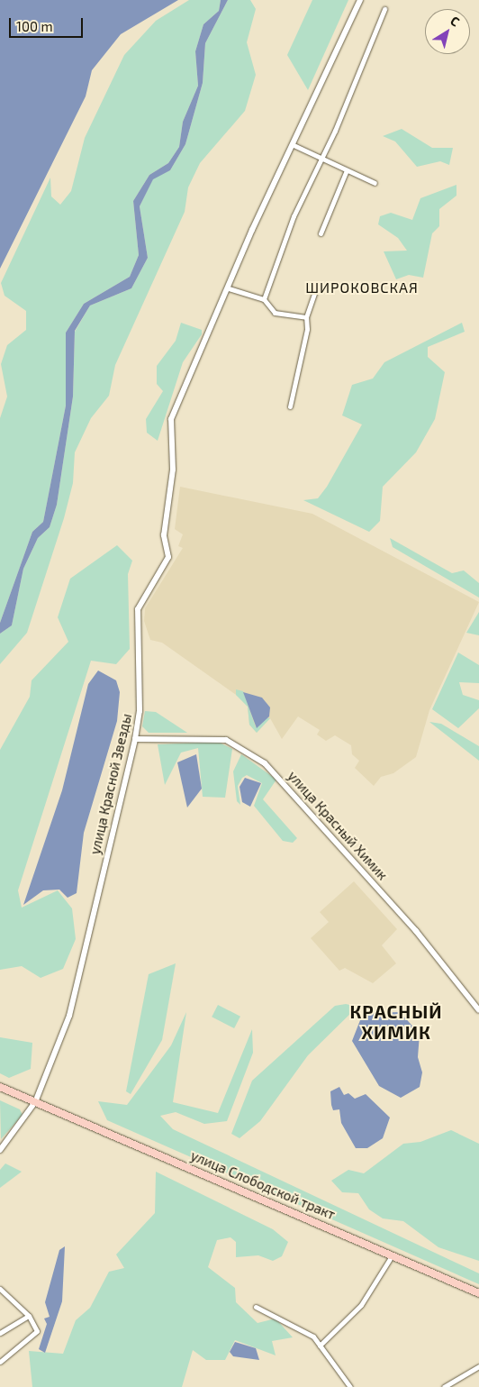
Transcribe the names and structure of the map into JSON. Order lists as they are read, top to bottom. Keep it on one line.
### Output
{"streets":{"main road":["улица Слободской тракт"],"street":["улица Красной Звезды","улица Красный Химик"]},"crossings":[["улица Красной Звезды","улица Красный Химик"],["улица Красной Звезды","улица Слободской тракт"]],"districts":["ШИРОКОВСКАЯ","КРАСНЫЙ ХИМИК"],"scale_bar":"100 m","north":"top right"}
